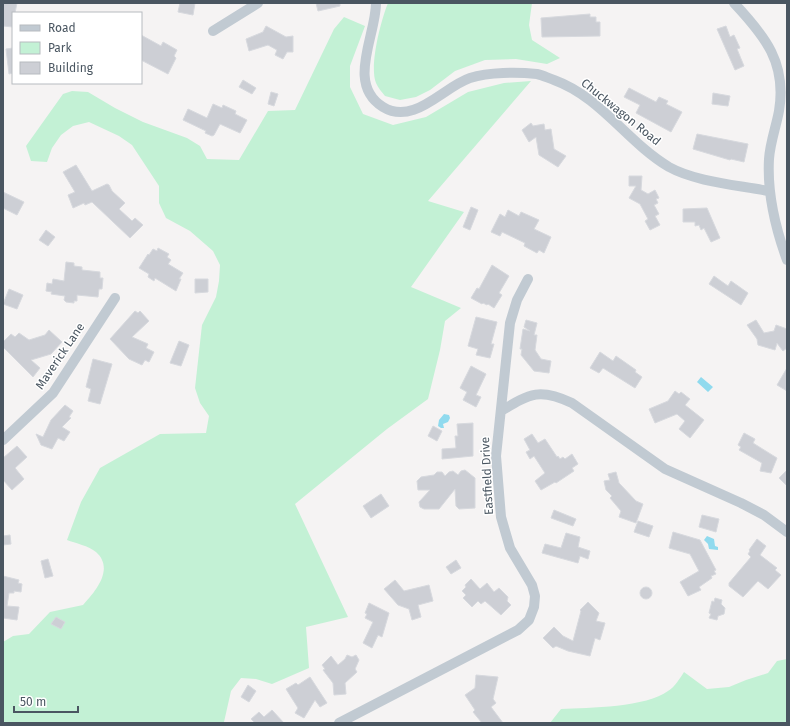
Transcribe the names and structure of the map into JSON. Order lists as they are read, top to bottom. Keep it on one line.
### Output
{"streets":{"street":["Chuckwagon Road","Maverick Lane","Eastfield Drive"]},"legend":["Road","Park","Building"],"scale_bar":"50 m"}
